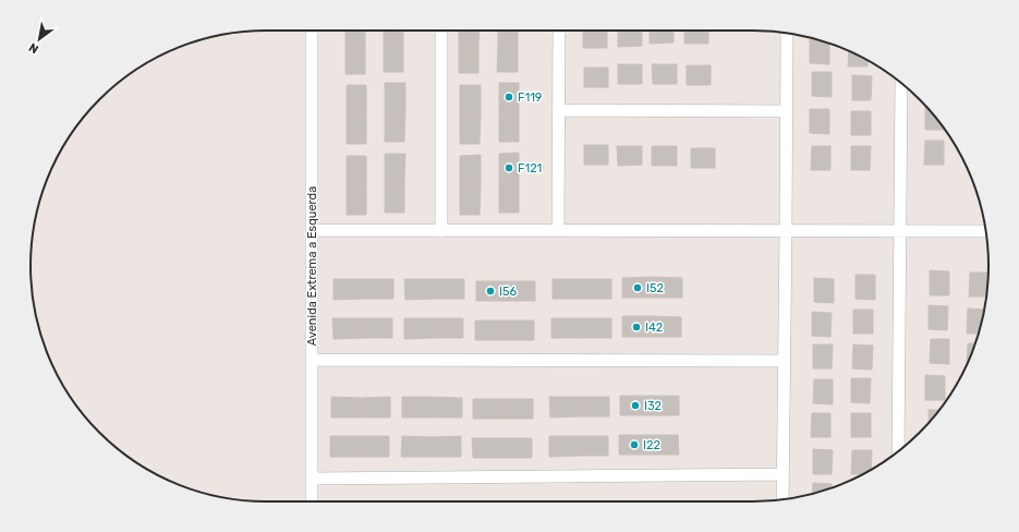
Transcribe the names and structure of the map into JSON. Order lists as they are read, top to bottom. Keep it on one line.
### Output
{"streets":{"street":["Avenida Extrema a Esquerda"]},"places":["F119","F121","I52","I56","I42","I32","I22"],"north":"bottom left"}
